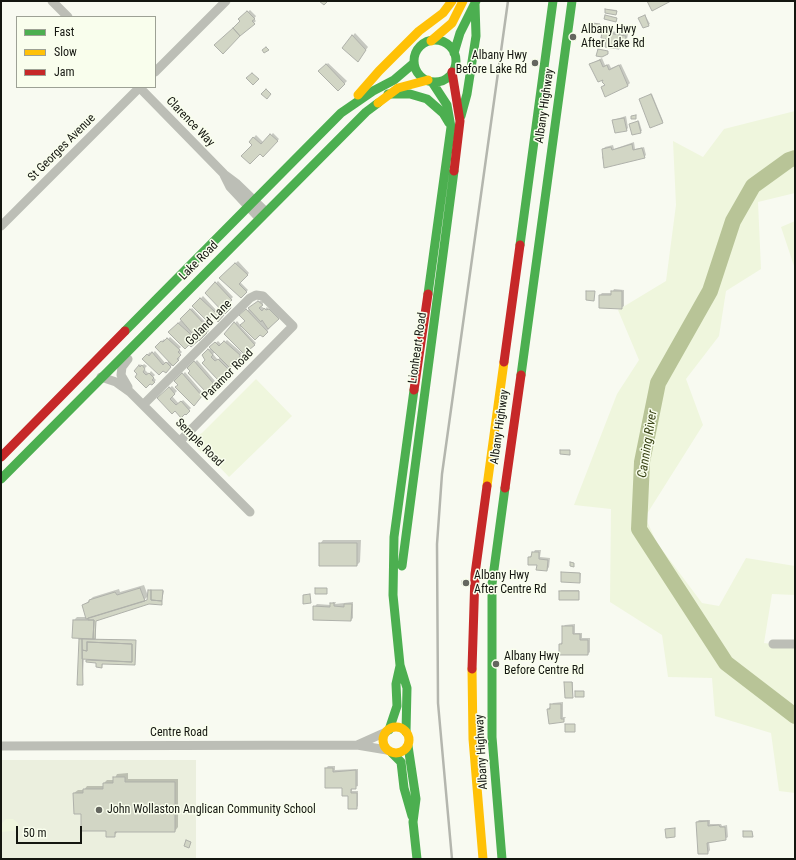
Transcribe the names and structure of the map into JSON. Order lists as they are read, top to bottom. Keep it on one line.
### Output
{"streets":{"main road":["Albany Highway","Lake Road","Lionheart Road"],"street":["Clarence Way","St Georges Avenue","Goland Lane","Paramor Road","Semple Road","Centre Road"]},"crossings":[["Clarence Way","Lake Road"],["Lake Road","Lionheart Road"],["Lake Road","Semple Road"],["Goland Lane","Paramor Road"],["Goland Lane","Semple Road"],["Lionheart Road","Centre Road"],["Paramor Road","Semple Road"]],"water":["Canning River"],"places":["Albany Hwy After Lake Rd","Albany Hwy Before Lake Rd","Albany Hwy After Centre Rd","Albany Hwy Before Centre Rd","John Wollaston Anglican Community School"],"legend":["Fast","Slow","Jam"],"scale_bar":"50 m"}
